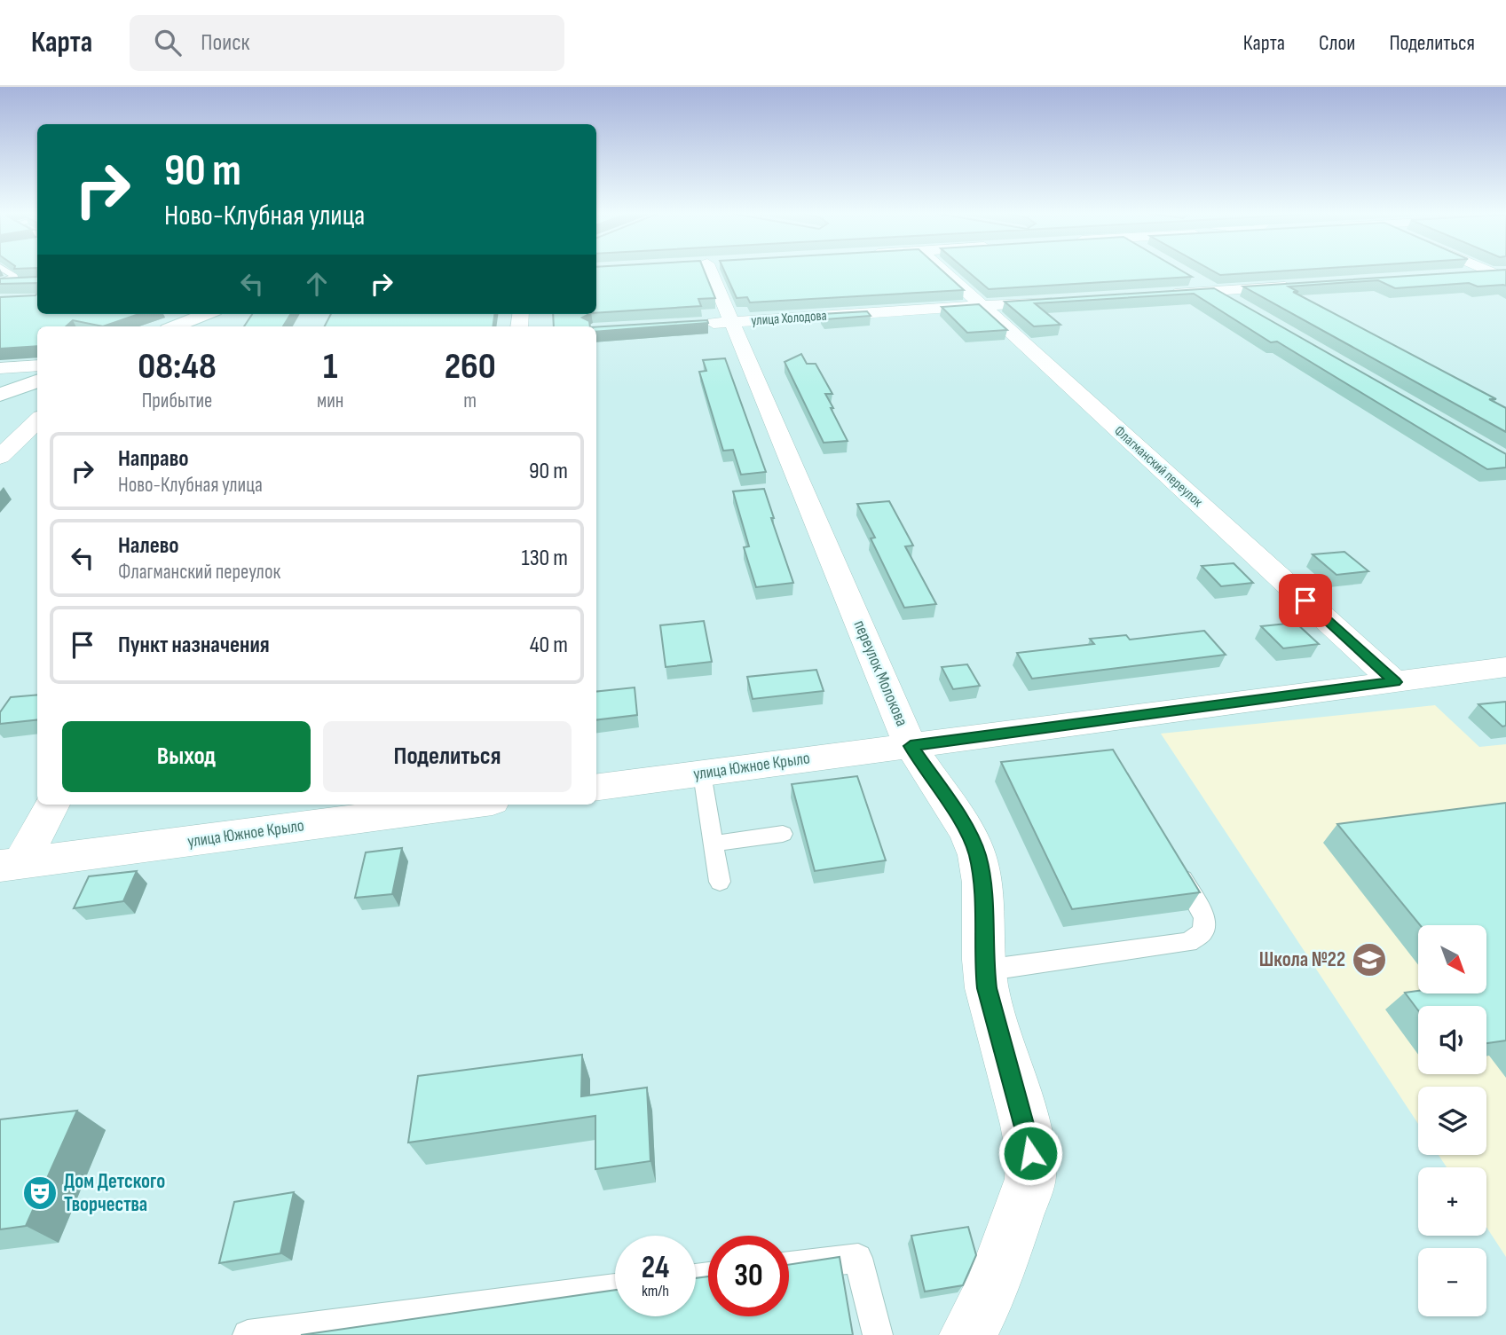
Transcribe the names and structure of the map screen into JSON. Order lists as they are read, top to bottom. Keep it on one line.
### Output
{"streets":{"street":["улица Холодова","Флагманский переулок","переулок Молокова","улица Южное Крыло"]},"crossings":[["улица Холодова","Флагманский переулок"],["улица Холодова","переулок Молокова"],["Флагманский переулок","улица Южное Крыло"],["переулок Молокова","улица Южное Крыло"]],"places":{"school or university":["Школа №22"],"theatre":["Дом Детского Творчества"]},"north":"bottom right","page":{"header":"Карта","search":"Поиск","nav":["Карта","Слои","Поделиться"],"turn":["90 m","Ново-Клубная улица"],"eta":["08:48","Прибытие","1","мин","260","m"],"list":[{"name":"Направо","note":"Ново-Клубная улица","value":"90 m"},{"name":"Налево","note":"Флагманский переулок","value":"130 m"},{"name":"Пункт назначения","value":"40 m"}],"buttons":["Выход","Поделиться"],"map_buttons":["+","−"],"speed":"24 km/h","limit":"30"}}
